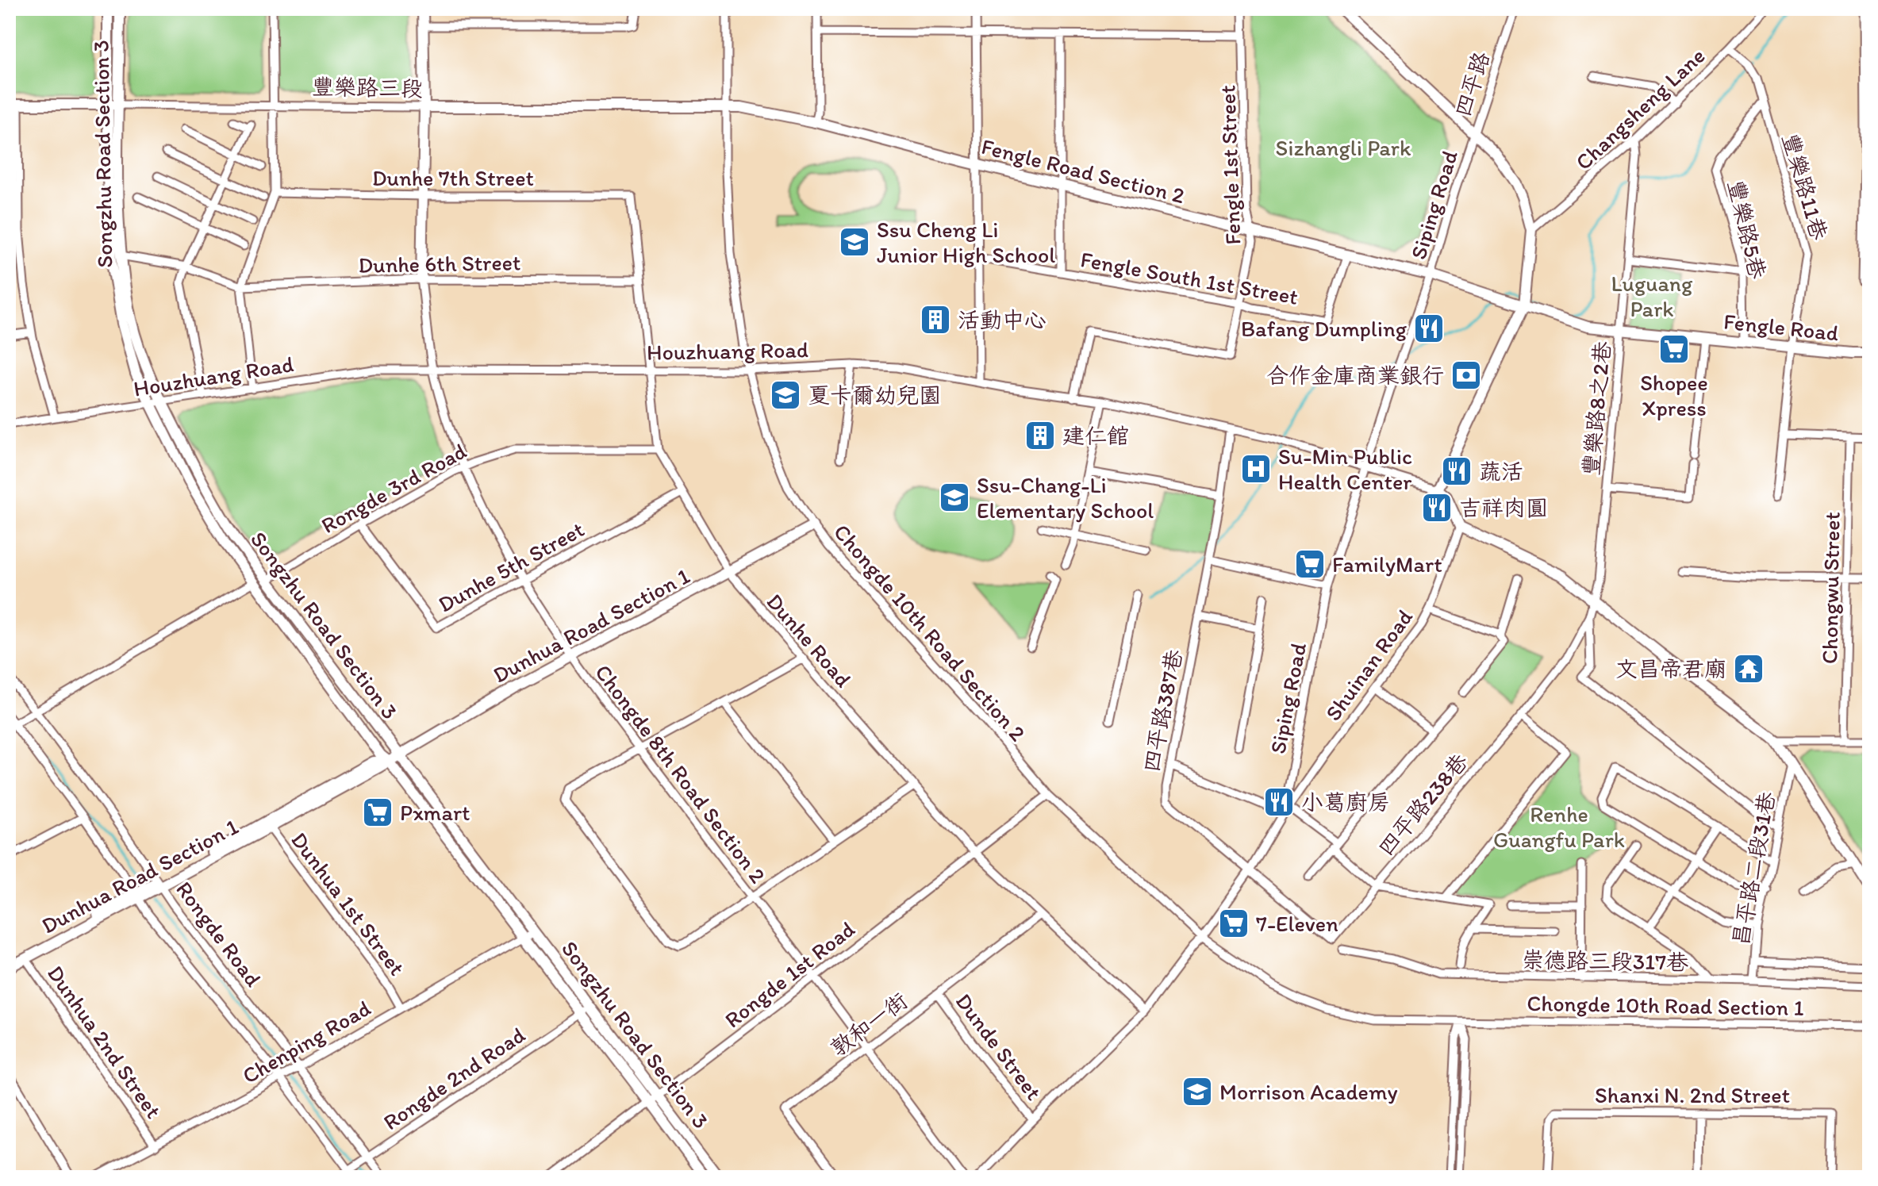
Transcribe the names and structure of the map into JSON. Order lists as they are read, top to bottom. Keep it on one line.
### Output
{"streets":{"street":["四平路","豐樂路三段","Changsheng Lane","Songzhu Road Section 3","Fengle 1st Street","Fengle Road Section 2","Dunhe 7th Street","豐樂路11巷","Siping Road","豐樂路5巷","Dunhe 6th Street","Fengle South 1st Street","Fengle Road","Houzhuang Road","豐樂路8之2巷","Rongde 3rd Road","Dunhe 5th Street","Chongwu Street","Dunhua Road Section 1","Chongde 10th Road Section 2","Dunhe Road","Shuinan Road","四平路387巷","Chongde 8th Road Section 2","四平路238巷","昌平路二段31巷","Dunhua 1st Street","Rongde Road","崇德路三段317巷","Rongde 1st Road","Chongde 10th Road Section 1","敦和一街","Dunhua 2nd Street","Chenping Road","Dunde Street","Rongde 2nd Road","Shanxi N. 2nd Street"]},"crossings":[["四平路","Siping Road"],["豐樂路三段","Songzhu Road Section 3"],["豐樂路三段","Fengle Road Section 2"],["豐樂路三段","Chongde 10th Road Section 2"],["Changsheng Lane","豐樂路11巷"],["Changsheng Lane","豐樂路8之2巷"],["Songzhu Road Section 3","Houzhuang Road"],["Songzhu Road Section 3","Rongde 3rd Road"],["Songzhu Road Section 3","Dunhua Road Section 1"],["Songzhu Road Section 3","Rongde 1st Road"],["Songzhu Road Section 3","Chenping Road"],["Songzhu Road Section 3","Rongde 2nd Road"],["Fengle 1st Street","Fengle Road Section 2"],["Fengle 1st Street","Fengle South 1st Street"],["Fengle 1st Street","Houzhuang Road"],["Fengle Road Section 2","Siping Road"],["Fengle Road Section 2","Fengle South 1st Street"],["Fengle Road Section 2","Fengle Road"],["Fengle Road Section 2","Chongde 10th Road Section 2"],["Dunhe 7th Street","Dunhe Road"],["豐樂路11巷","豐樂路5巷"],["豐樂路11巷","Fengle Road"],["Siping Road","Fengle Road"],["Siping Road","Houzhuang Road"],["Siping Road","Chongde 10th Road Section 2"],["Siping Road","Dunhe Road"],["Siping Road","Shuinan Road"],["Siping Road","四平路387巷"],["Siping Road","四平路238巷"],["Siping Road","Dunde Street"],["豐樂路5巷","Fengle Road"],["Dunhe 6th Street","Dunhe Road"],["Dunhe 6th Street","Chongde 8th Road Section 2"],["Fengle Road","豐樂路8之2巷"],["Houzhuang Road","Chongde 10th Road Section 2"],["Houzhuang Road","Dunhe Road"],["Houzhuang Road","四平路387巷"],["Houzhuang Road","Chongde 8th Road Section 2"],["豐樂路8之2巷","四平路238巷"],["Rongde 3rd Road","Dunhe 5th Street"],["Rongde 3rd Road","Dunhe Road"],["Rongde 3rd Road","Chongde 8th Road Section 2"],["Dunhe 5th Street","Dunhe Road"],["Dunhe 5th Street","Chongde 8th Road Section 2"],["Dunhua Road Section 1","Chongde 10th Road Section 2"],["Dunhua Road Section 1","Dunhe Road"],["Dunhua Road Section 1","Chongde 8th Road Section 2"],["Dunhua Road Section 1","Dunhua 1st Street"],["Dunhua Road Section 1","Rongde Road"],["Dunhua Road Section 1","Dunhua 2nd Street"],["Chongde 10th Road Section 2","Rongde 1st Road"],["Chongde 10th Road Section 2","Chongde 10th Road Section 1"],["Dunhe Road","Rongde 1st Road"],["Dunhe Road","敦和一街"],["四平路387巷","四平路238巷"],["Chongde 8th Road Section 2","Rongde 1st Road"],["Chongde 8th Road Section 2","敦和一街"],["昌平路二段31巷","崇德路三段317巷"],["Dunhua 1st Street","Chenping Road"],["Rongde Road","Chenping Road"],["Rongde Road","Rongde 2nd Road"],["敦和一街","Dunde Street"],["Dunhua 2nd Street","Chenping Road"]],"parks":["Sizhangli Park","Luguang Park","Renhe Guangfu Park"],"places":{"school or university":["Ssu Cheng Li Junior High School","夏卡爾幼兒園","Ssu-Chang-Li Elementary School","Morrison Academy"],"building":["活動中心","建仁館"],"restaurant":["Bafang Dumpling","蔬活","吉祥肉圓","小葛廚房"],"supermarket":["Shopee Xpress","FamilyMart","Pxmart","7-Eleven"],"bank":["合作金庫商業銀行"],"hospital":["Su-Min Public Health Center"],"temple":["文昌帝君廟"]}}
